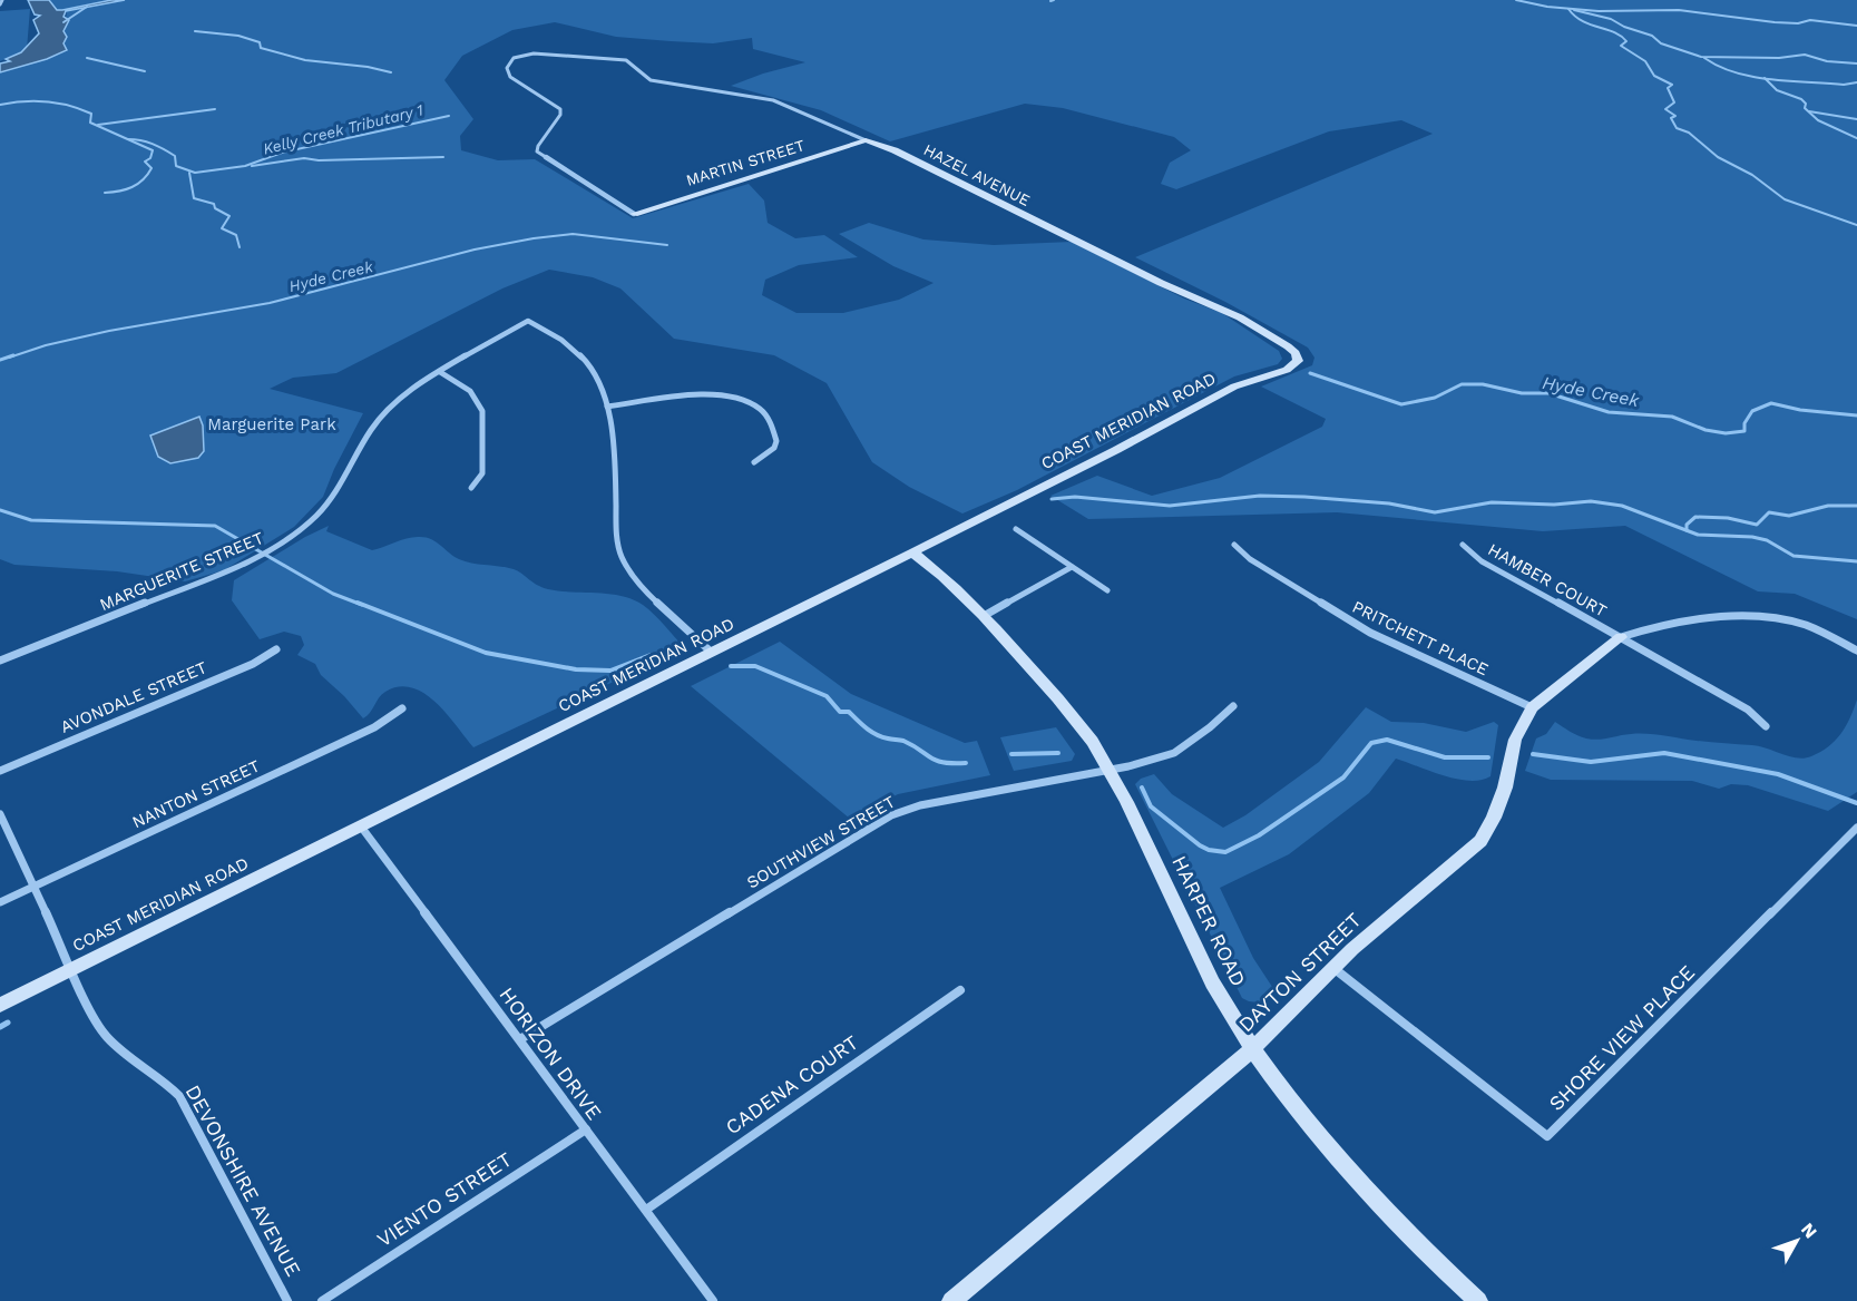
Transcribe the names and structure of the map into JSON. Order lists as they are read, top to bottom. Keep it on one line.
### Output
{"streets":{"street":["MARTIN STREET","HAZEL AVENUE","COAST MERIDIAN ROAD","MARGUERITE STREET","HAMBER COURT","PRITCHETT PLACE","AVONDALE STREET","NANTON STREET","SOUTHVIEW STREET","HARPER ROAD","DAYTON STREET","SHORE VIEW PLACE","HORIZON DRIVE","CADENA COURT","DEVONSHIRE AVENUE","VIENTO STREET"]},"crossings":[["MARTIN STREET","HAZEL AVENUE"],["HAZEL AVENUE","COAST MERIDIAN ROAD"],["COAST MERIDIAN ROAD","HARPER ROAD"],["COAST MERIDIAN ROAD","HORIZON DRIVE"],["COAST MERIDIAN ROAD","DEVONSHIRE AVENUE"],["HAMBER COURT","DAYTON STREET"],["PRITCHETT PLACE","DAYTON STREET"],["NANTON STREET","DEVONSHIRE AVENUE"],["SOUTHVIEW STREET","HARPER ROAD"],["SOUTHVIEW STREET","HORIZON DRIVE"],["HARPER ROAD","DAYTON STREET"],["DAYTON STREET","SHORE VIEW PLACE"],["HORIZON DRIVE","CADENA COURT"],["HORIZON DRIVE","VIENTO STREET"]],"water":["Kelly Creek Tributary 1","Hyde Creek"],"parks":["Marguerite Park"],"north":"top right"}
